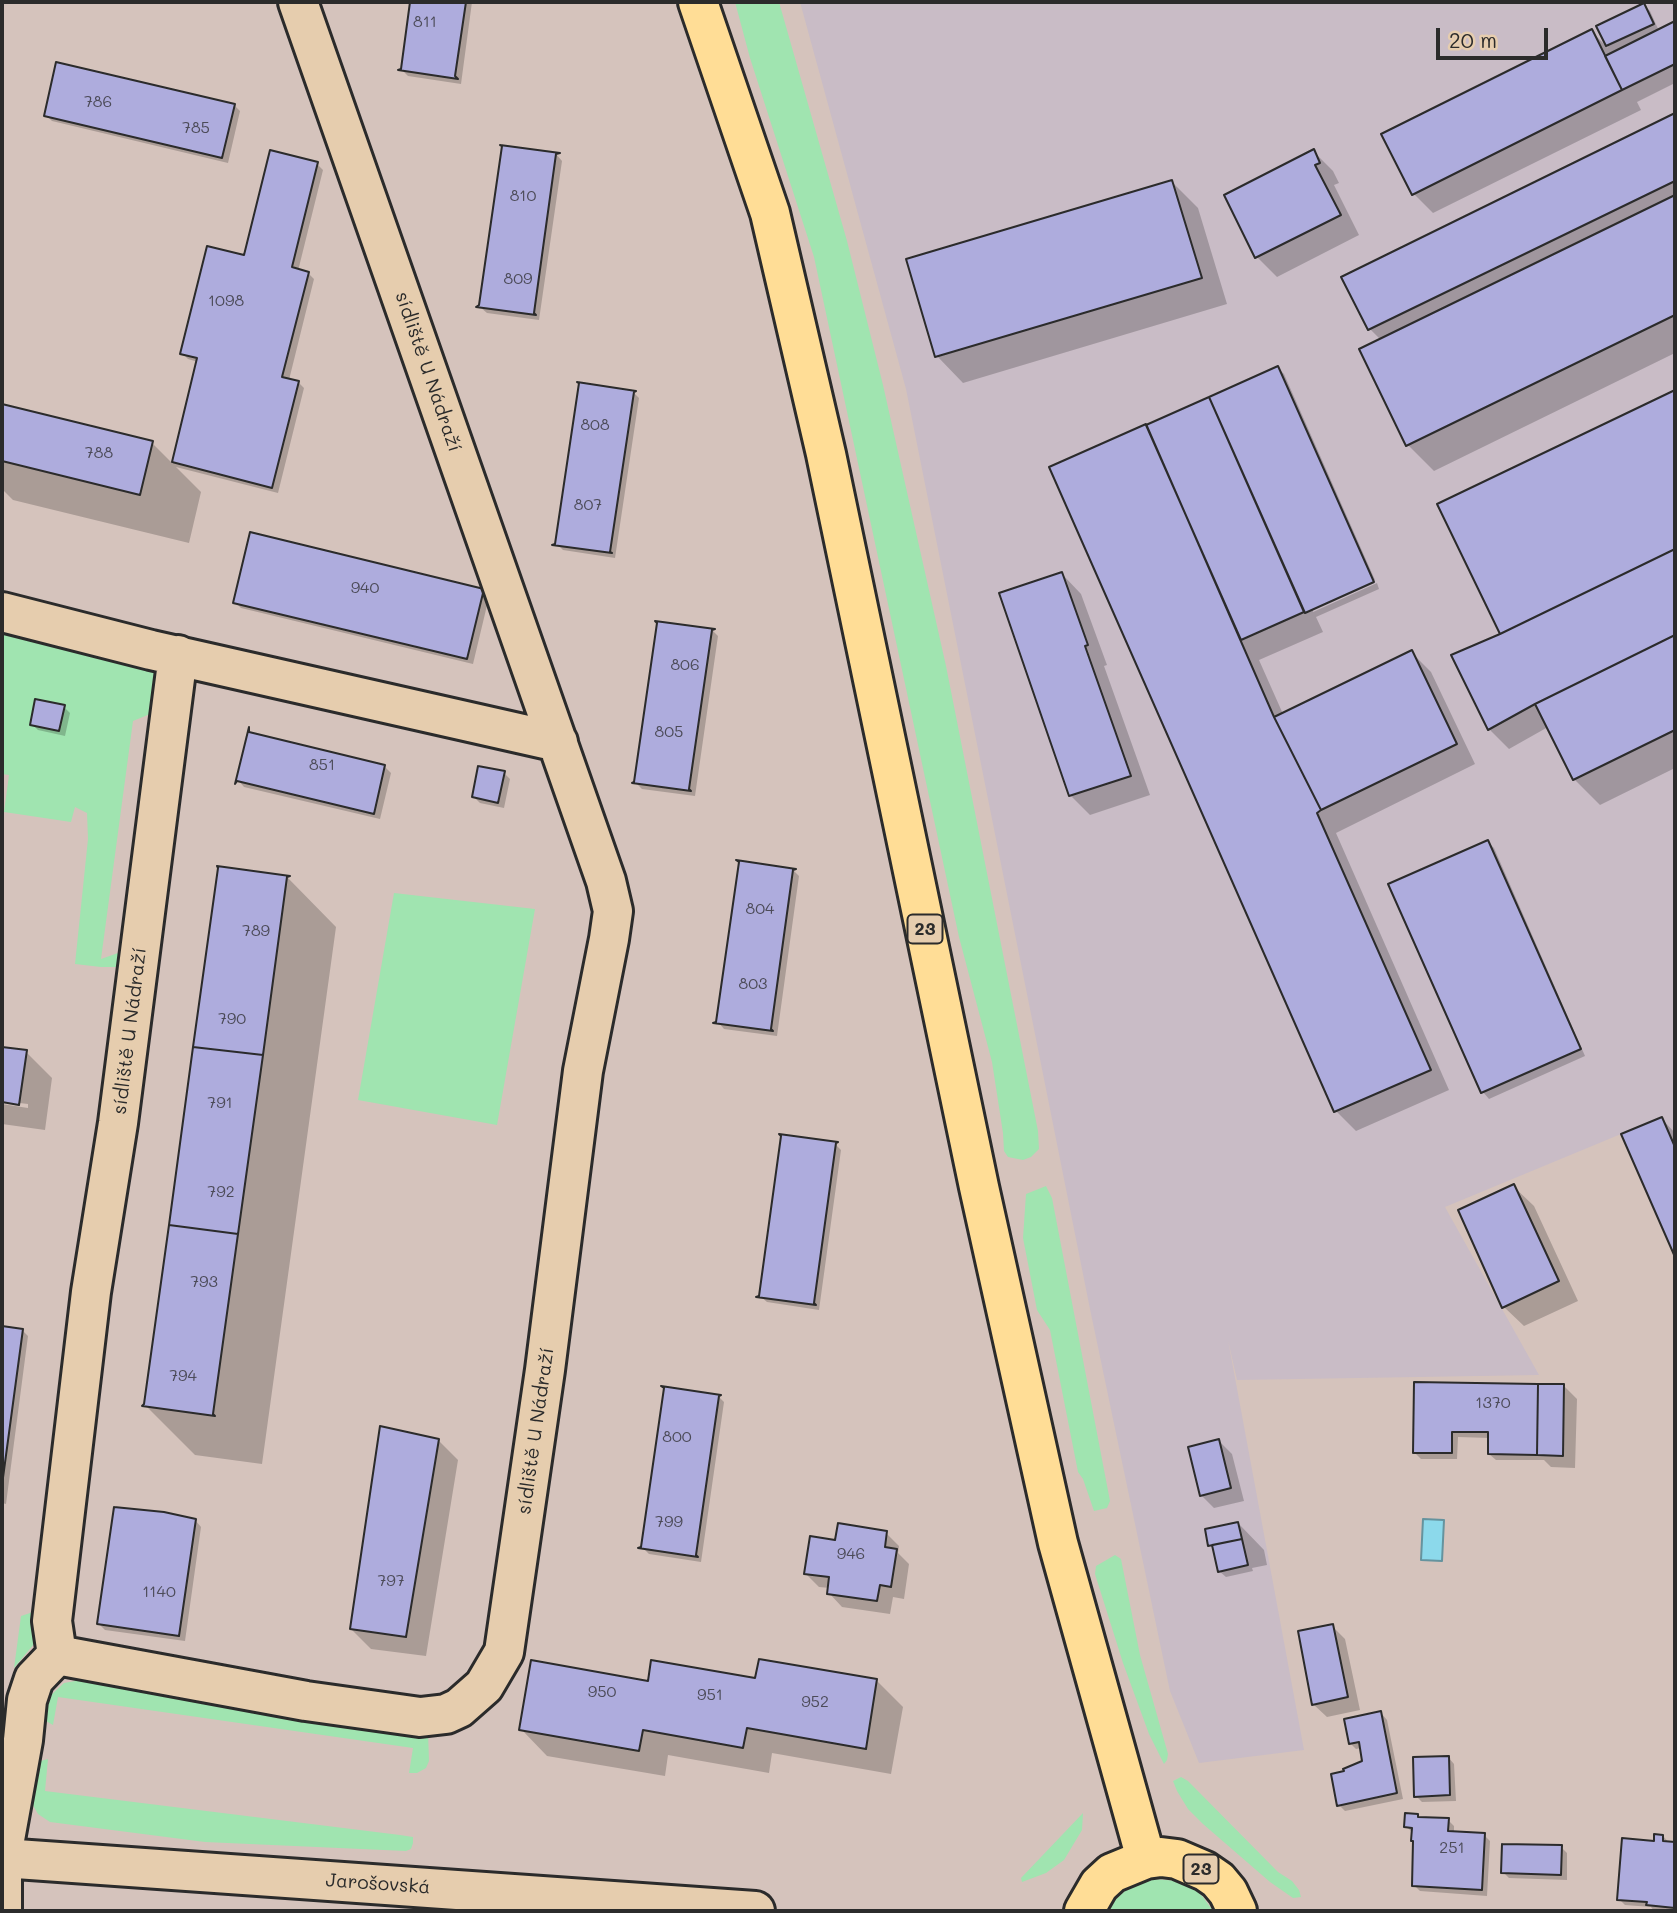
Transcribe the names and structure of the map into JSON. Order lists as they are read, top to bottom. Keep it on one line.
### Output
{"streets":{"main road":["23"],"street":["sídliště U Nádraží","Jarošovská"]},"house_numbers":["811","786","785","810","809","1098","808","788","807","940","806","805","851","804","789","803","790","791","792","793","794","1370","800","799","946","797","1140","950","951","952","251"],"scale_bar":"20 m"}
